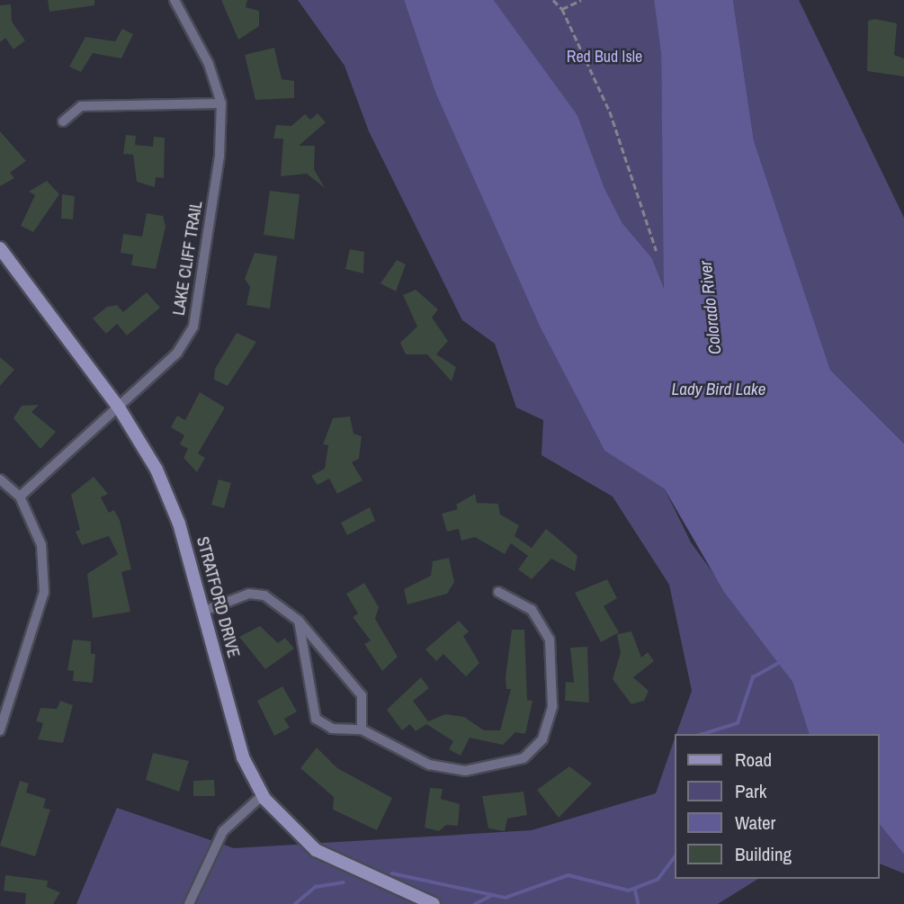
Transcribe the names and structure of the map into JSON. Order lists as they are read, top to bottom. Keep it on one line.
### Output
{"streets":{"street":["LAKE CLIFF TRAIL","STRATFORD DRIVE"]},"crossings":[["LAKE CLIFF TRAIL","STRATFORD DRIVE"]],"water":["Colorado River","Lady Bird Lake"],"parks":["Red Bud Isle"],"legend":["Road","Park","Water","Building"]}
